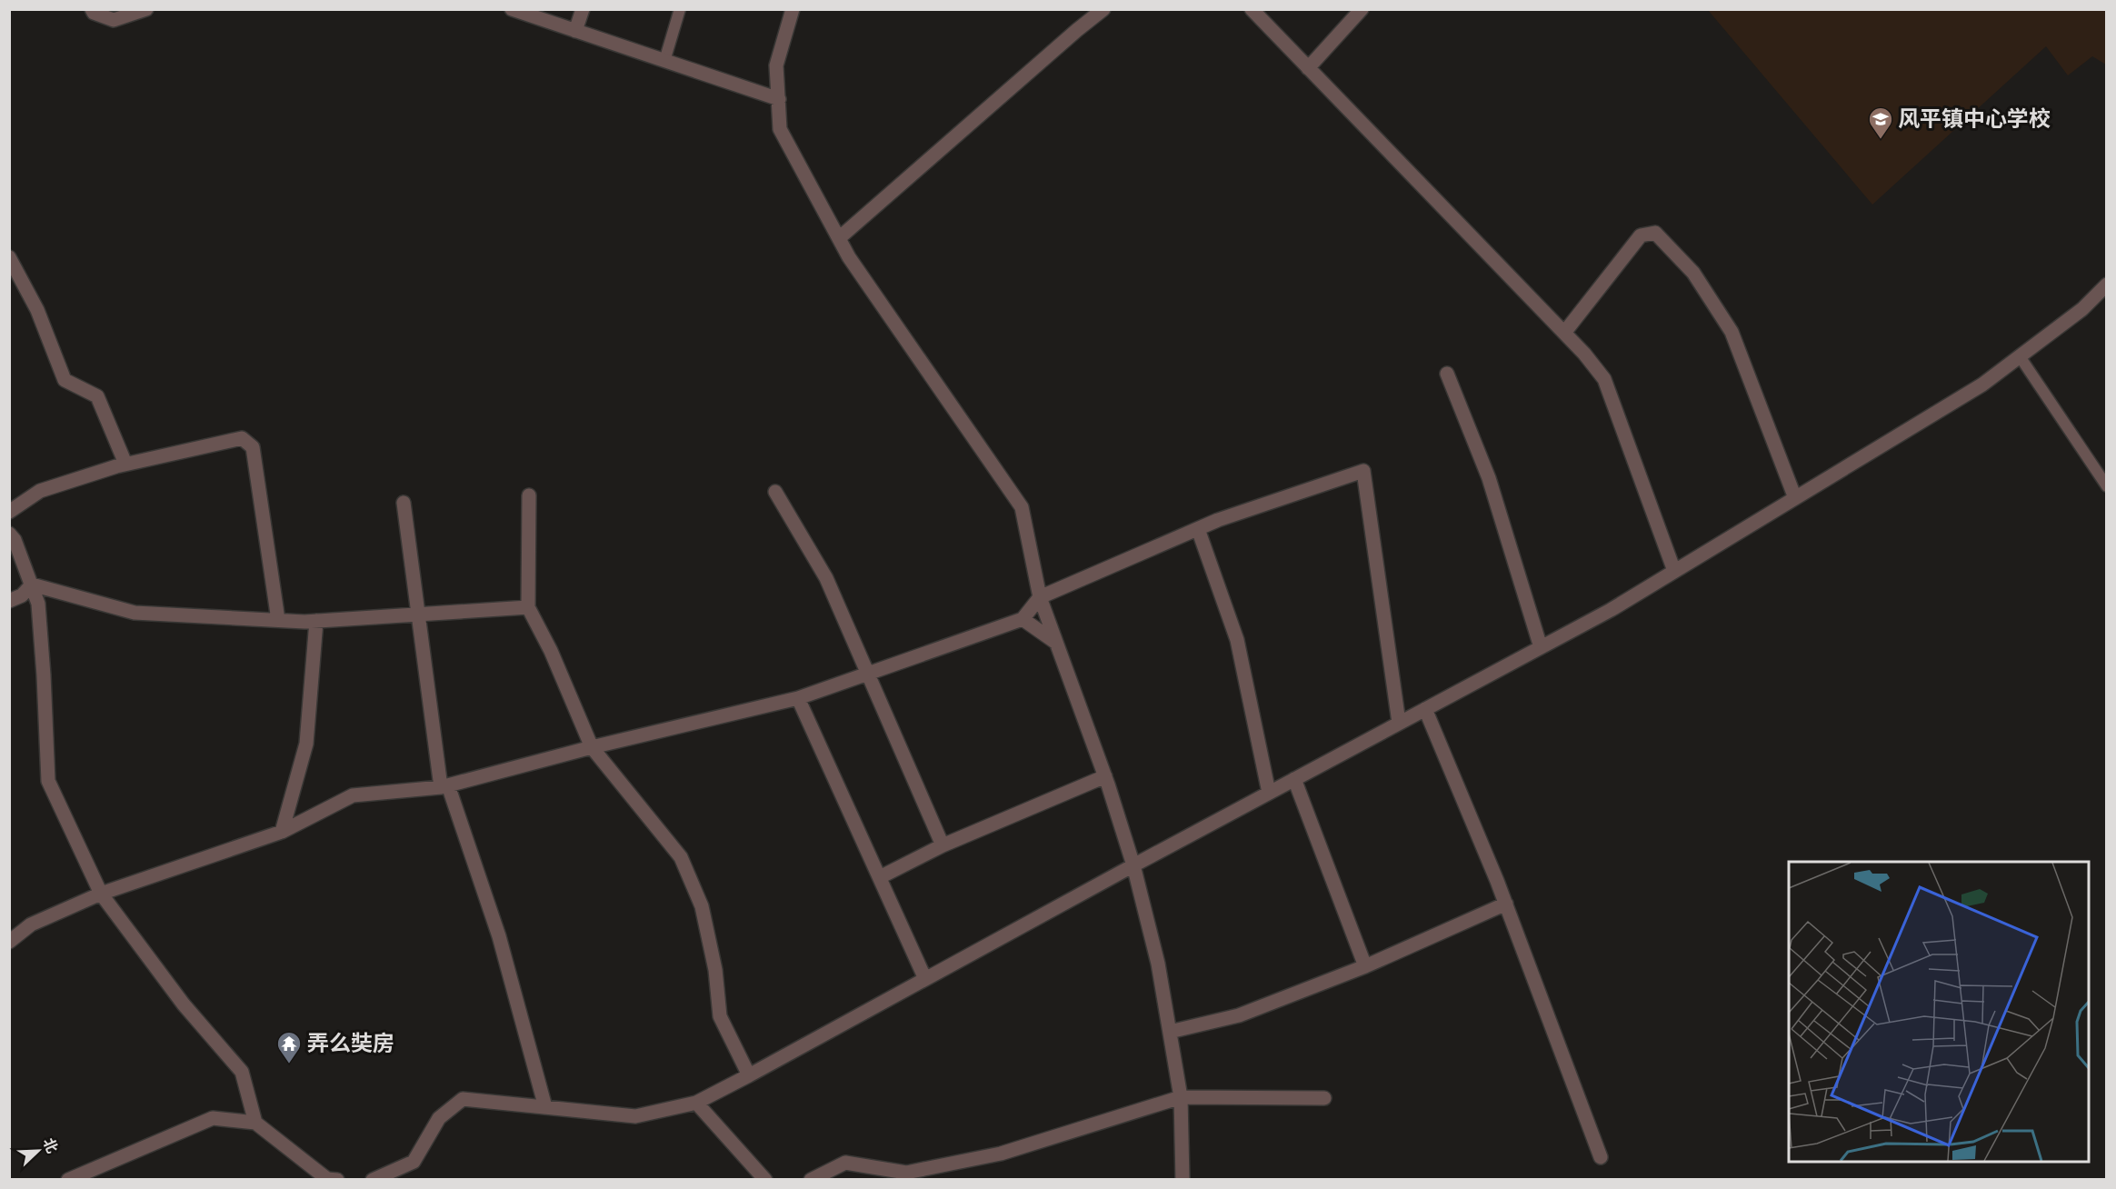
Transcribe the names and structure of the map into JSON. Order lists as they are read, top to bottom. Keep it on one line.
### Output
{"places":{"school or university":["风平镇中心学校"],"temple":["弄么奘房"]},"north":"top right"}
